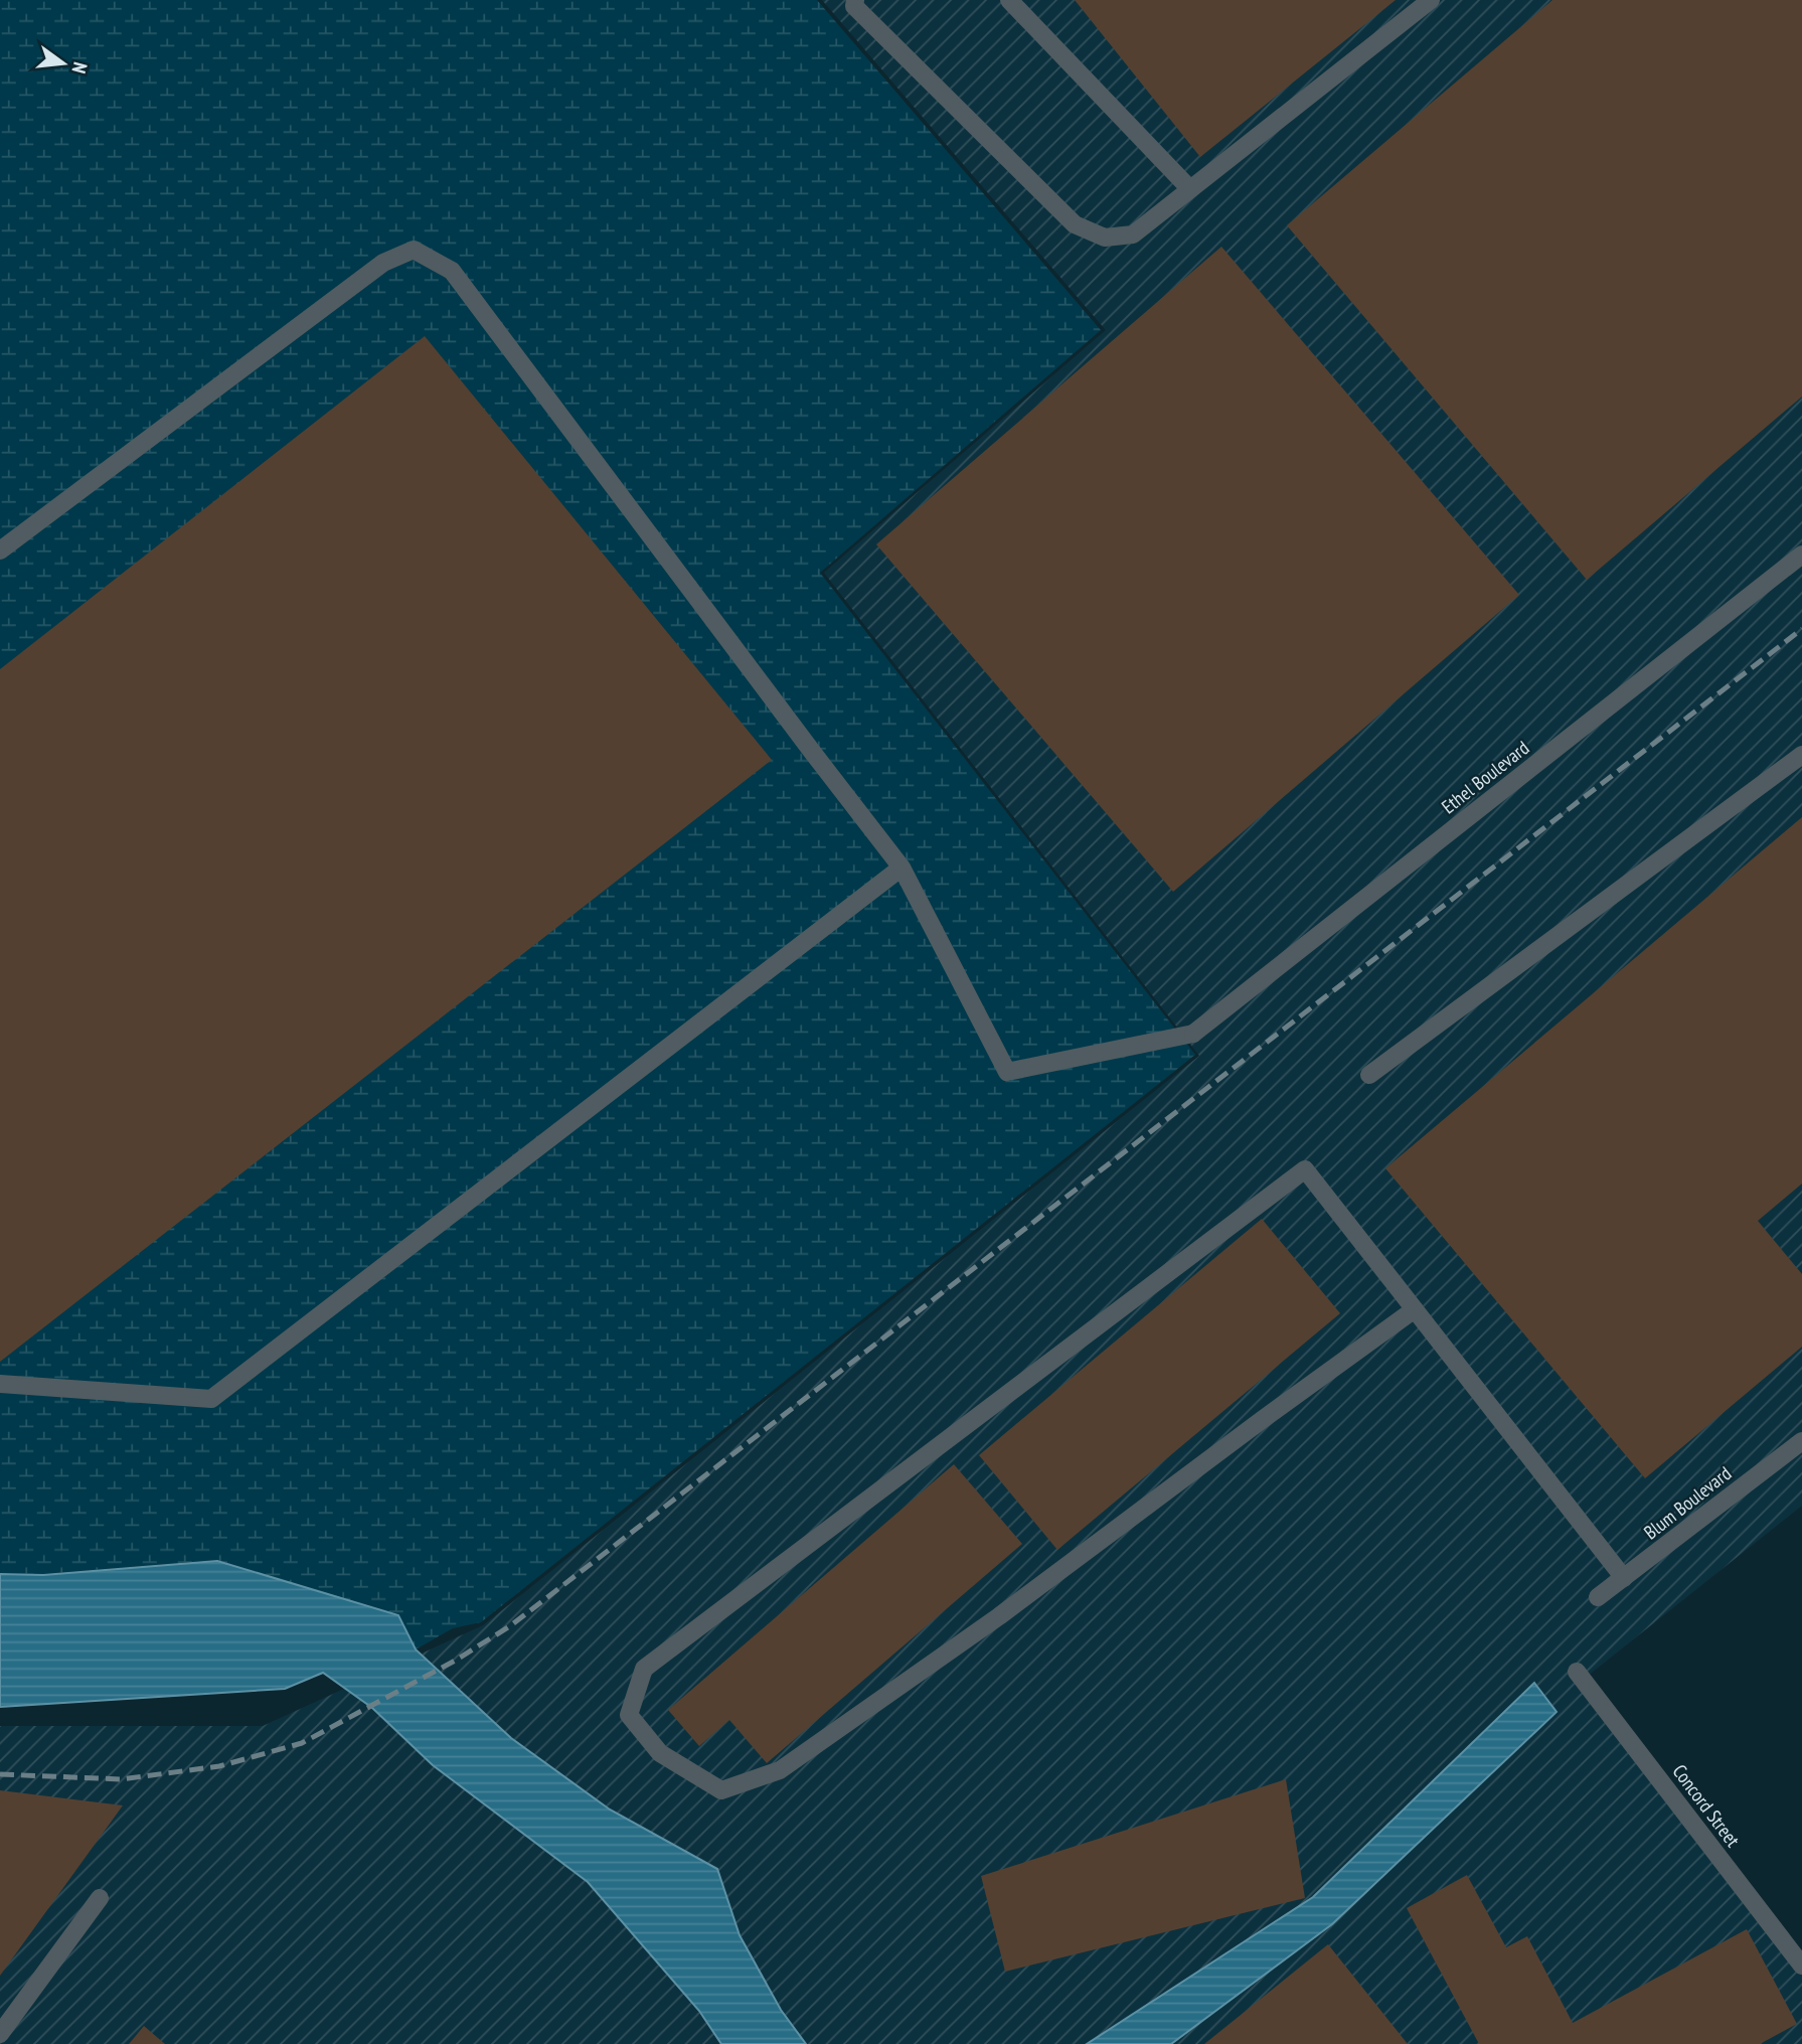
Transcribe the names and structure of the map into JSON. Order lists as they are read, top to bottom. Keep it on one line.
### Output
{"streets":{"street":["Ethel Boulevard","Blum Boulevard","Concord Street"]},"north":"right"}
